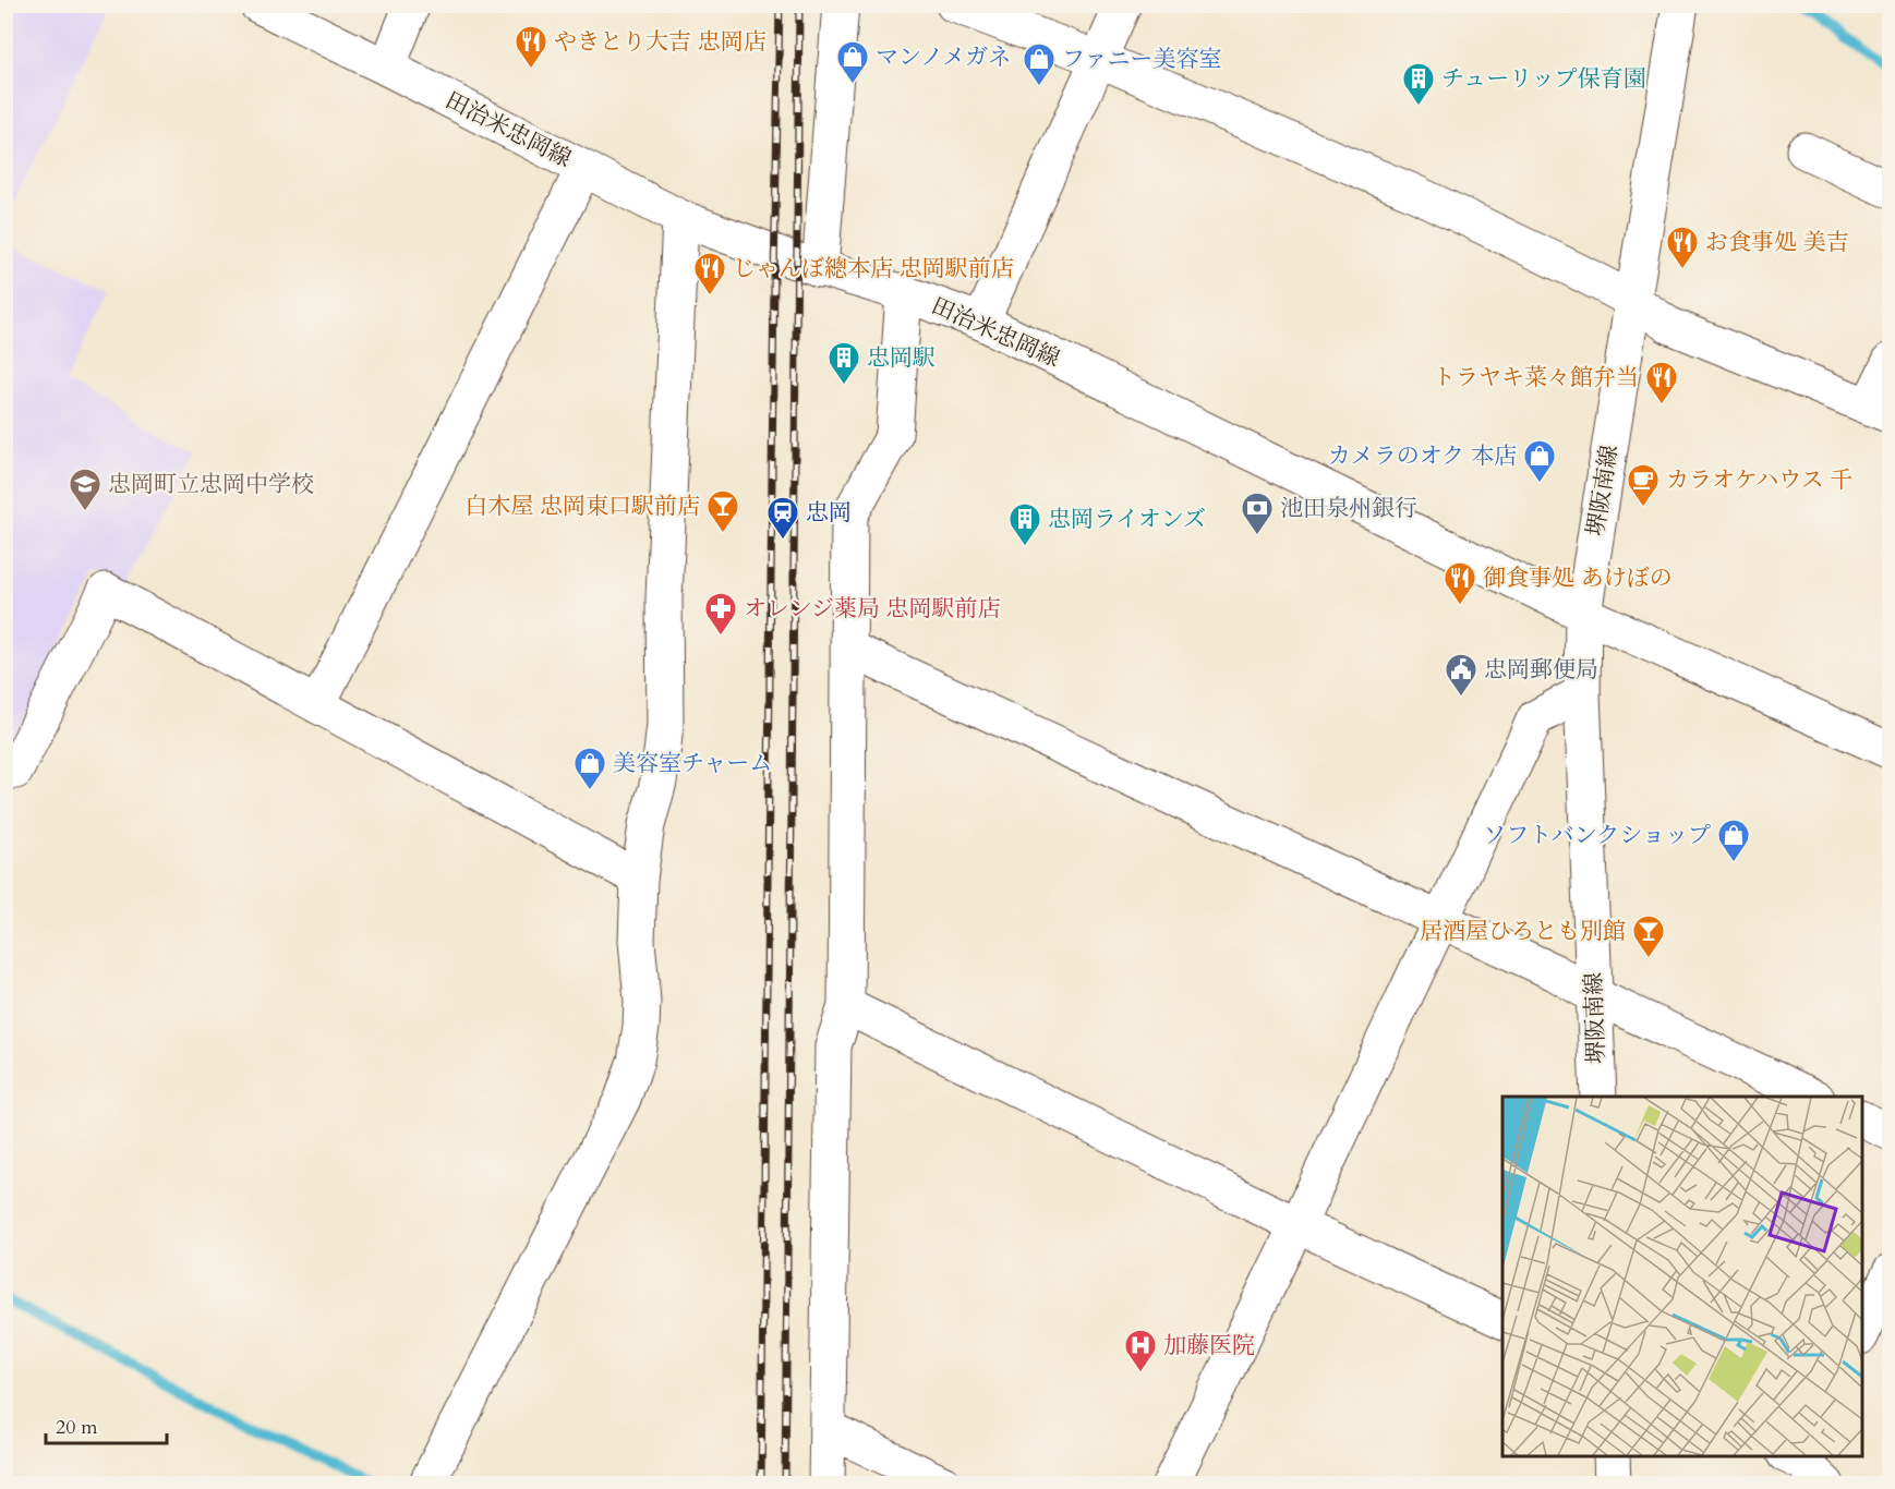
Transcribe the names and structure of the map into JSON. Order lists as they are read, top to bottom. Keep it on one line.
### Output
{"streets":{"street":["田治米忠岡線","堺阪南線"]},"crossings":[["田治米忠岡線","堺阪南線"]],"places":{"restaurant":["やきとり大吉 忠岡店","お食事処 美吉","じゃんぼ總本店 忠岡駅前店","トラヤキ菜々館弁当","御食事処 あけぼの"],"shop":["マンノメガネ","ファニー美容室","カメラのオク 本店","美容室チャーム","ソフトバンクショップ"],"building":["チューリップ保育園","忠岡駅","忠岡ライオンズ"],"cafe":["カラオケハウス 千"],"school or university":["忠岡町立忠岡中学校"],"bar":["白木屋 忠岡東口駅前店","居酒屋ひろとも別館"],"bank":["池田泉州銀行"],"station":["忠岡"],"pharmacy":["オレンジ薬局 忠岡駅前店"],"public building":["忠岡郵便局"],"hospital":["加藤医院"]},"scale_bar":"20 m"}
